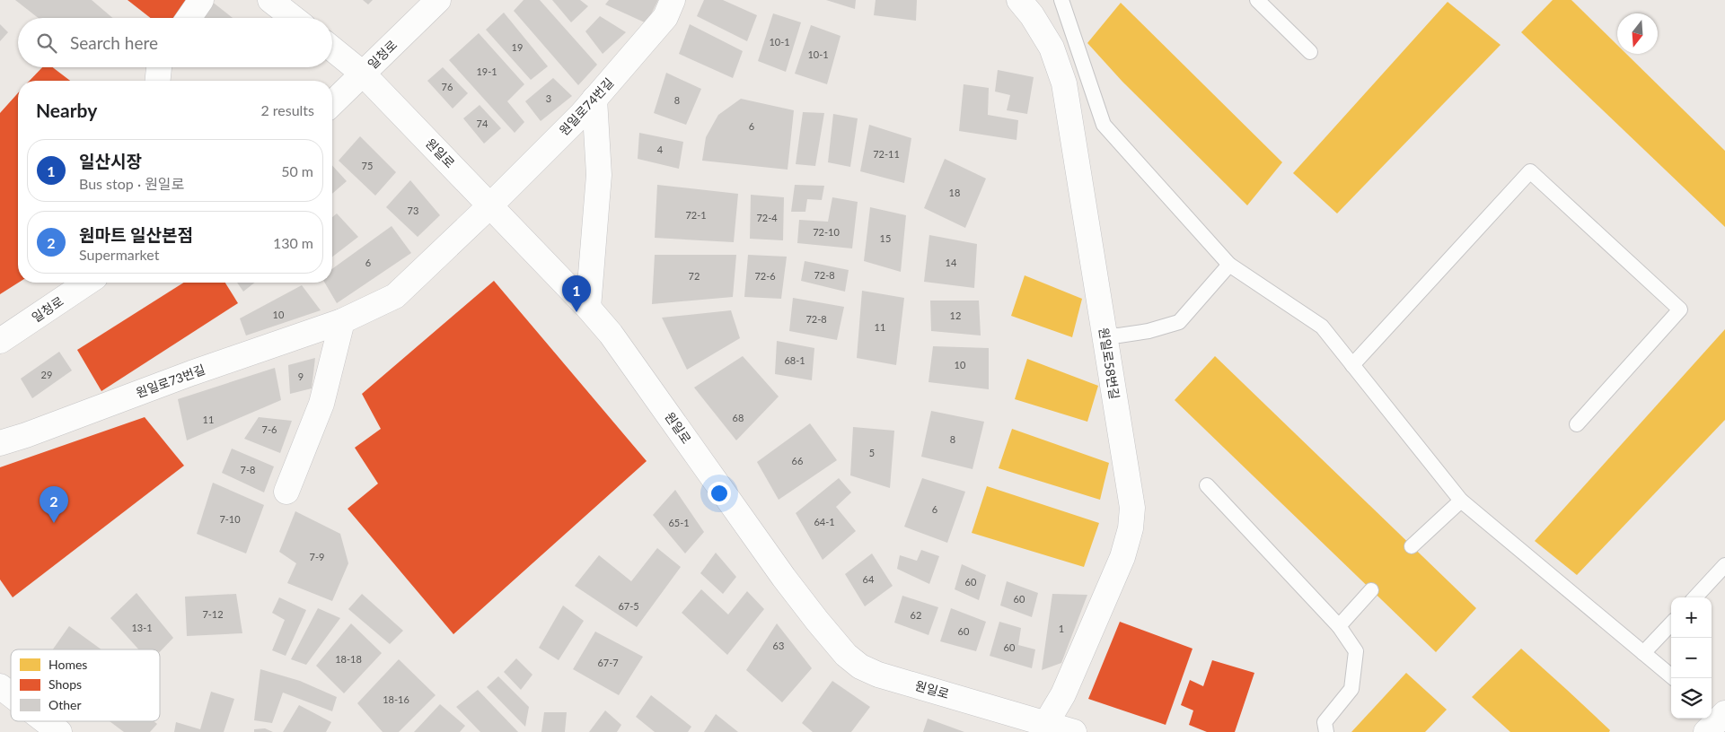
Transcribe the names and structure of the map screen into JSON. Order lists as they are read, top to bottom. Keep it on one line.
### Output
{"streets":{"street":["일청로","원일로74번길","원일로","원일로58번길","원일로73번길"]},"crossings":[["일청로","원일로"],["원일로74번길","원일로"],["원일로74번길","원일로73번길"],["원일로","원일로58번길"],["원일로","원일로73번길"]],"house_numbers":["10-1","19","10-1","19-1","76","3","8","74","6","4","72-11","75","18","73","72-1","72-4","72-10","15","6","14","72-8","72","72-6","10","12","72-8","11","68-1","10","29","9","68","11","7-6","8","5","66","7-8","6","7-10","64-1","65-1","7-9","64","60","60","67-5","7-12","62","13-1","1","60","63","60","18-18","67-7","18-16"],"legend":["Homes","Shops","Other"],"north":"bottom","page":{"search":"Search here","heading":["Nearby","2 results"],"list":[{"mark":"1","name":"일산시장","note":"Bus stop · 원일로","value":"50 m"},{"mark":"2","name":"원마트 일산본점","note":"Supermarket","value":"130 m"}],"pins":["1","2"],"map_buttons":["+","−"]}}
